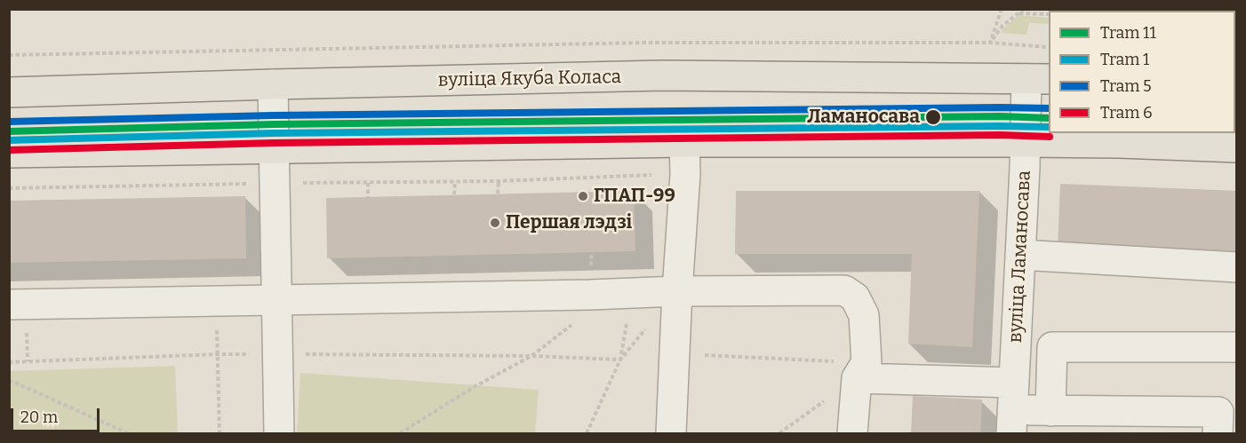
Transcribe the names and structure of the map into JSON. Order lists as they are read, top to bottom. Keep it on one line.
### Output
{"streets":{"main road":["вуліца Якуба Коласа"],"street":["вуліца Ламаносава"]},"crossings":[["вуліца Якуба Коласа","вуліца Ламаносава"]],"places":["Ламаносава","ГПАП-99","Першая лэдзі"],"lines":["tram line 5","tram line 11","tram line 1","tram line 6"],"legend":["Tram 11","Tram 1","Tram 5","Tram 6"],"scale_bar":"20 m"}
